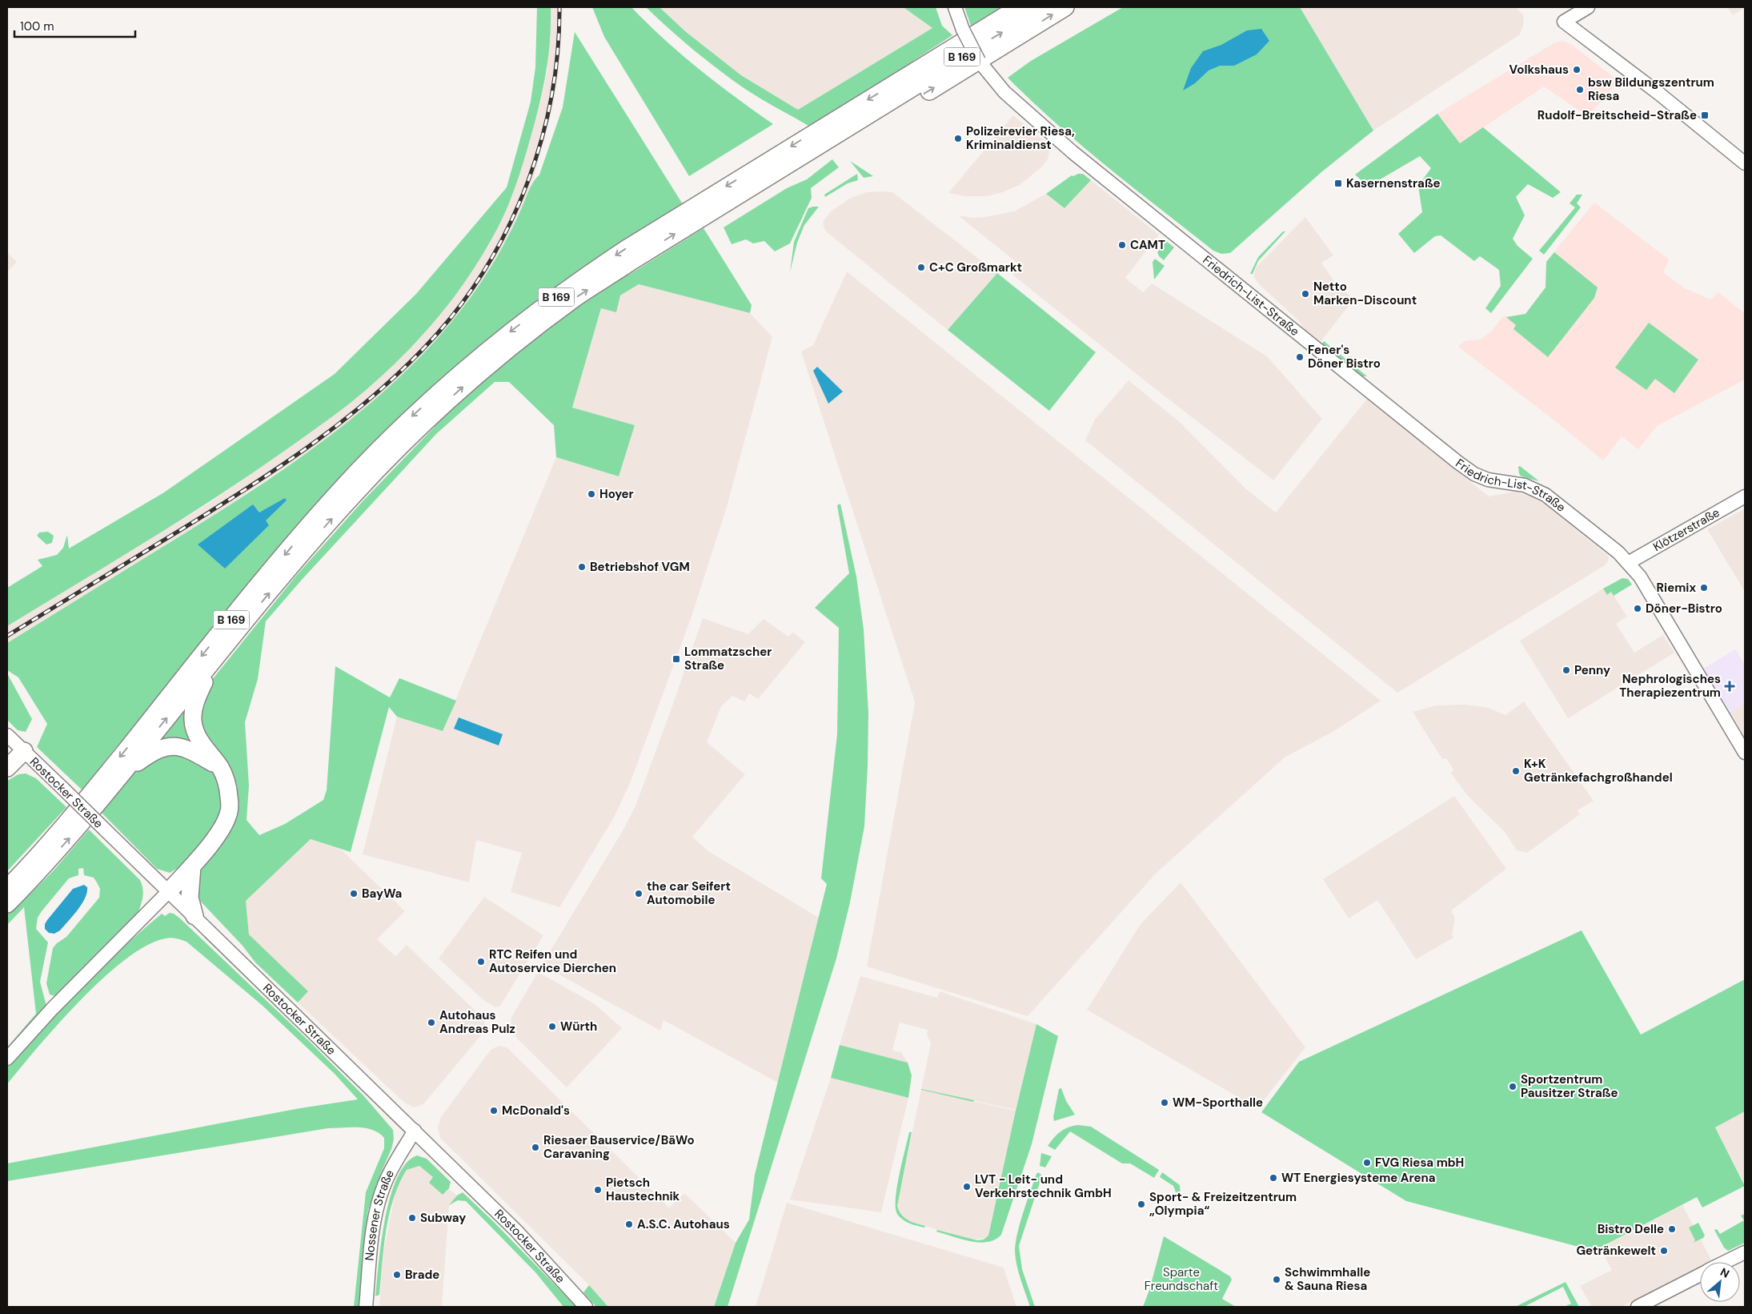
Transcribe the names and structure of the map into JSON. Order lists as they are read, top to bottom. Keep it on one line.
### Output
{"streets":{"highway":["B 169"],"street":["Friedrich-List-Straße","Klötzerstraße","Rostocker Straße","Nossener Straße"]},"crossings":[["Friedrich-List-Straße","Klötzerstraße"],["Rostocker Straße","Nossener Straße"]],"parks":["Sparte Freundschaft"],"places":{"other":["Volkshaus","bsw Bildungszentrum Riesa","Polizeirevier Riesa, Kriminaldienst","CAMT","C+C Großmarkt","Netto Marken-Discount","Fener's Döner Bistro","Hoyer","Betriebshof VGM","Riemix","Döner-Bistro","Penny","K+K Getränkefachgroßhandel","BayWa","the car Seifert Automobile","RTC Reifen und Autoservice Dierchen","Autohaus Andreas Pulz","Würth","Sportzentrum Pausitzer Straße","WM-Sporthalle","McDonald's","Riesaer Bauservice/BäWo Caravaning","FVG Riesa mbH","WT Energiesysteme Arena","LVT - Leit- und Verkehrstechnik GmbH","Pietsch Haustechnik","Sport- & Freizeitzentrum „Olympia“","Subway","A.S.C. Autohaus","Bistro Delle","Getränkewelt","Brade","Schwimmhalle & Sauna Riesa"],"transit":["Rudolf-Breitscheid-Straße","Kasernenstraße","Lommatzscher Straße"],"health":["Nephrologisches Therapiezentrum"]},"scale_bar":"100 m","north":"top right"}
